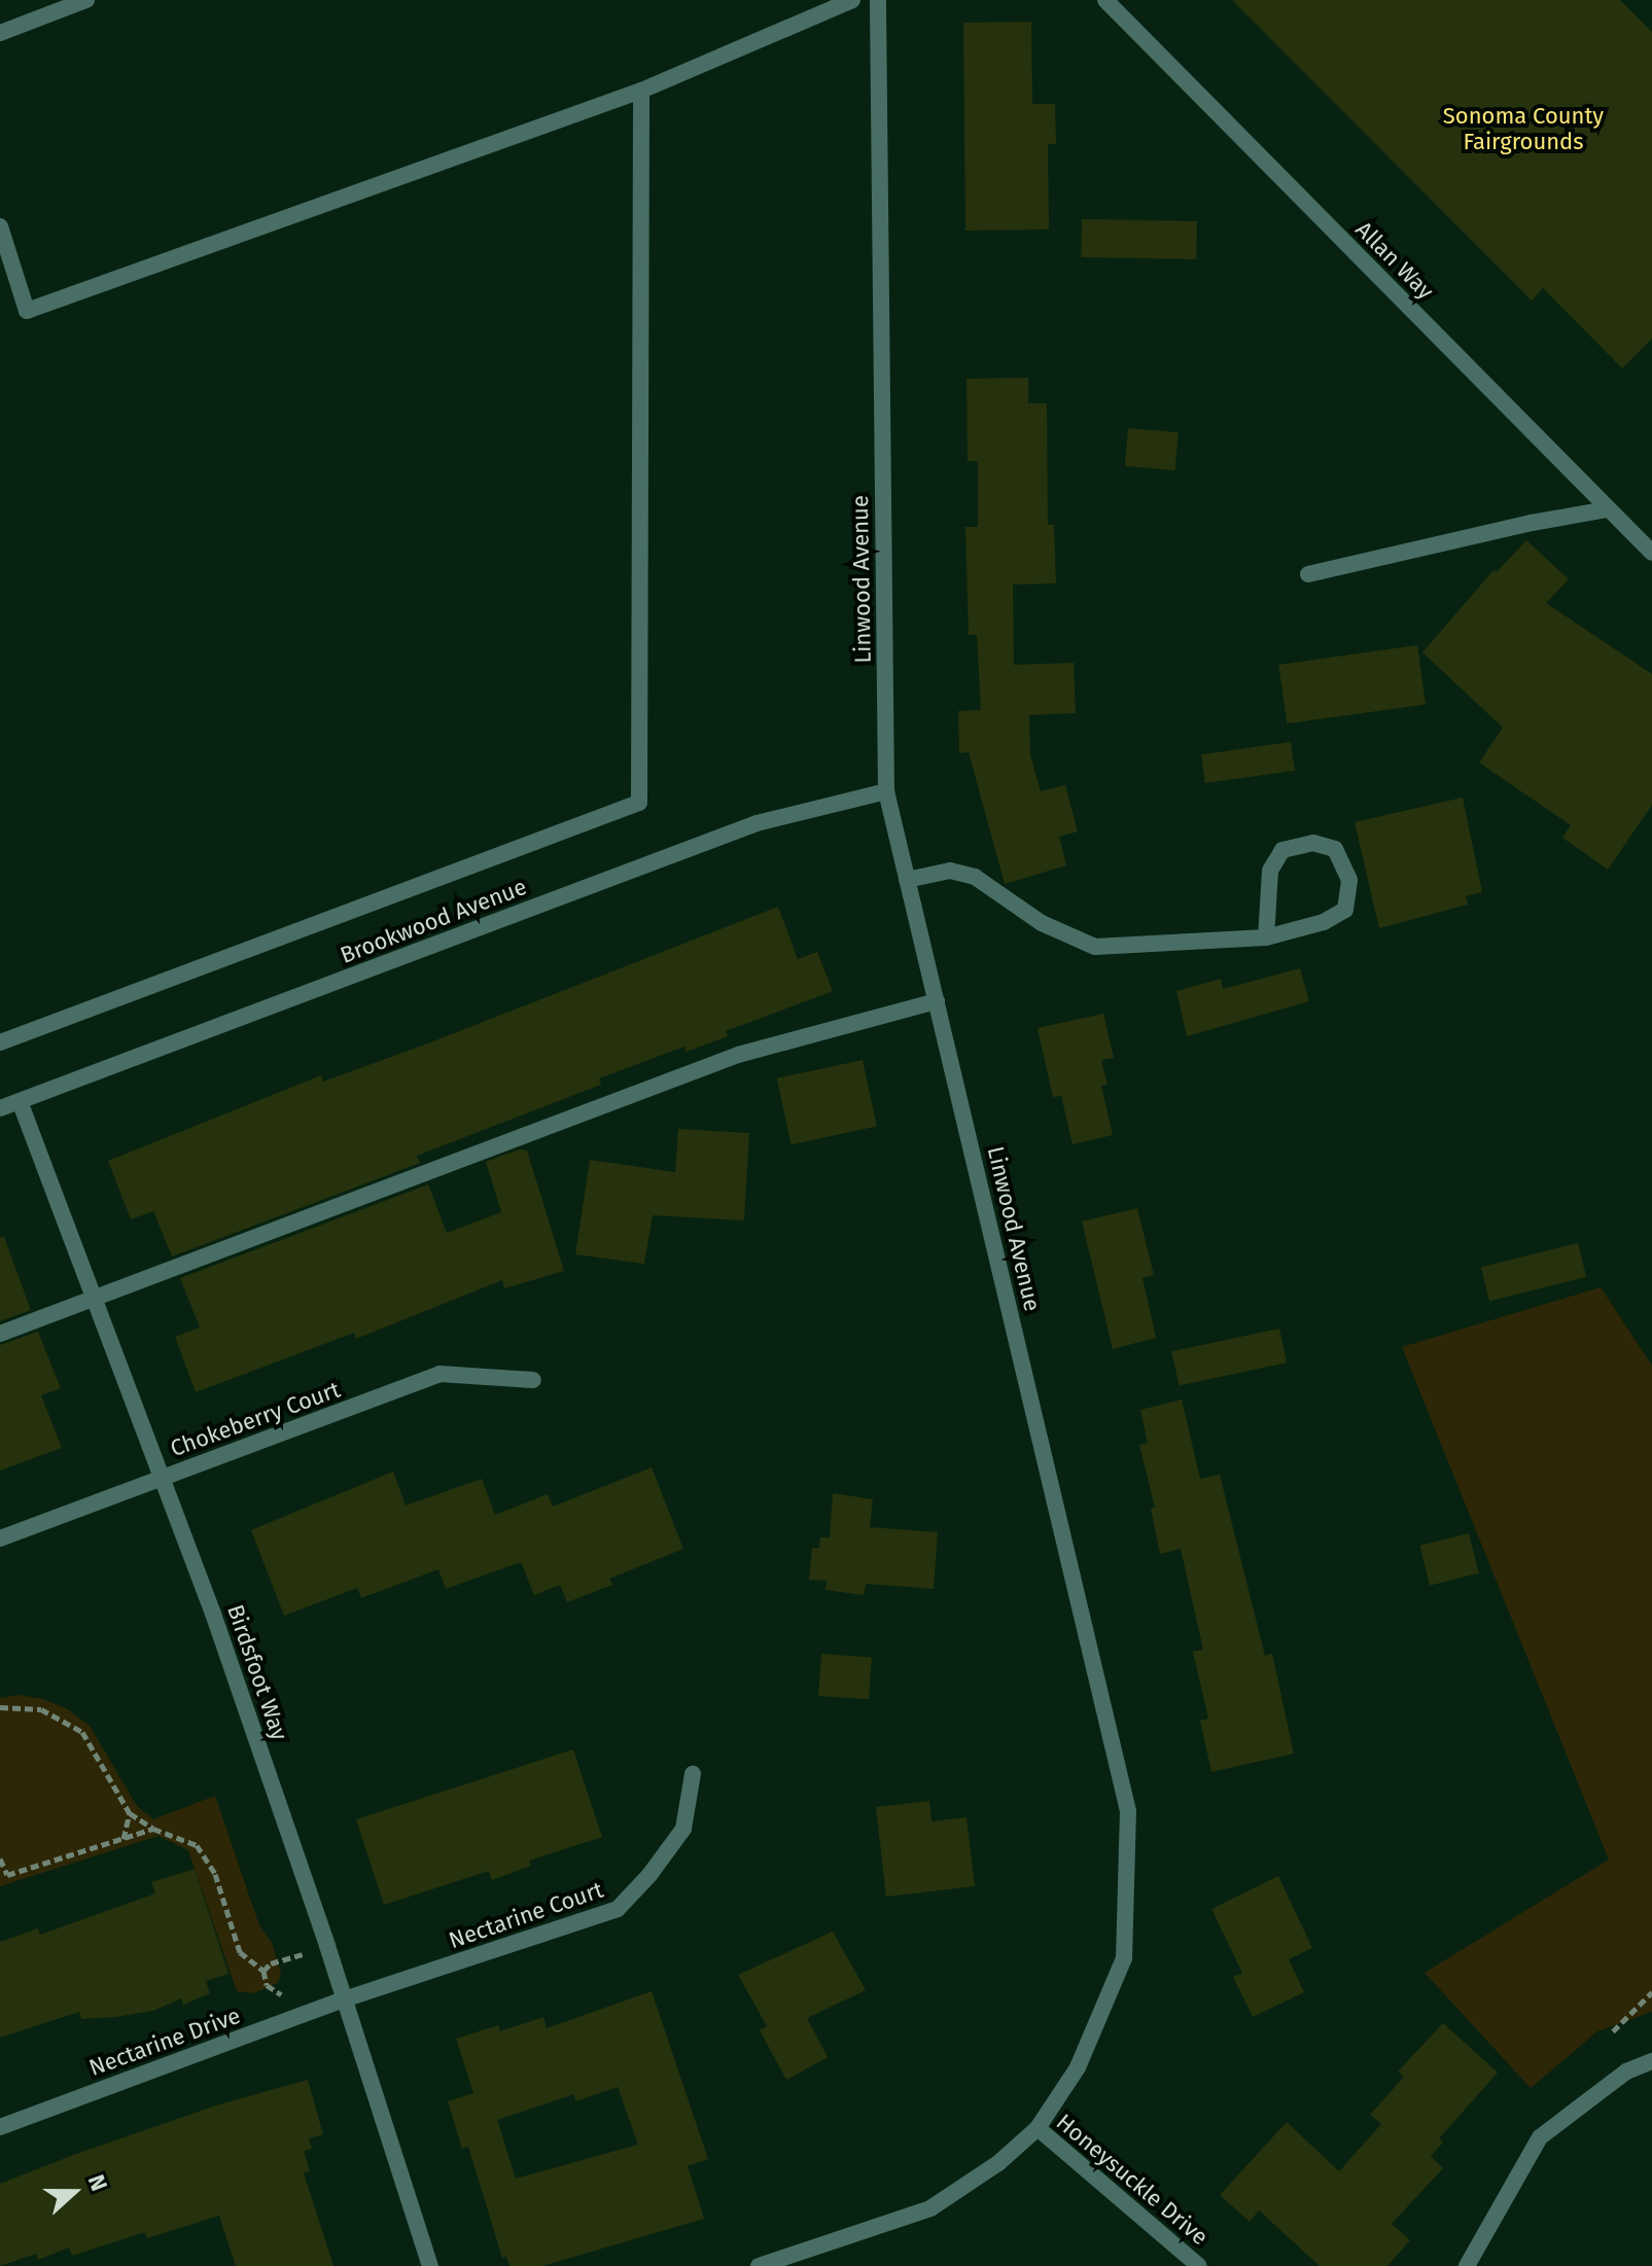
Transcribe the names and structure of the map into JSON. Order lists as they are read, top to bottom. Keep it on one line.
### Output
{"streets":{"street":["Allan Way","Linwood Avenue","Brookwood Avenue","Chokeberry Court","Birdsfoot Way","Nectarine Court","Nectarine Drive","Honeysuckle Drive"]},"crossings":[["Linwood Avenue","Brookwood Avenue"],["Linwood Avenue","Honeysuckle Drive"],["Brookwood Avenue","Birdsfoot Way"],["Chokeberry Court","Birdsfoot Way"],["Birdsfoot Way","Nectarine Court"],["Birdsfoot Way","Nectarine Drive"],["Nectarine Court","Nectarine Drive"]],"parks":["Sonoma County Fairgrounds"],"north":"right"}
